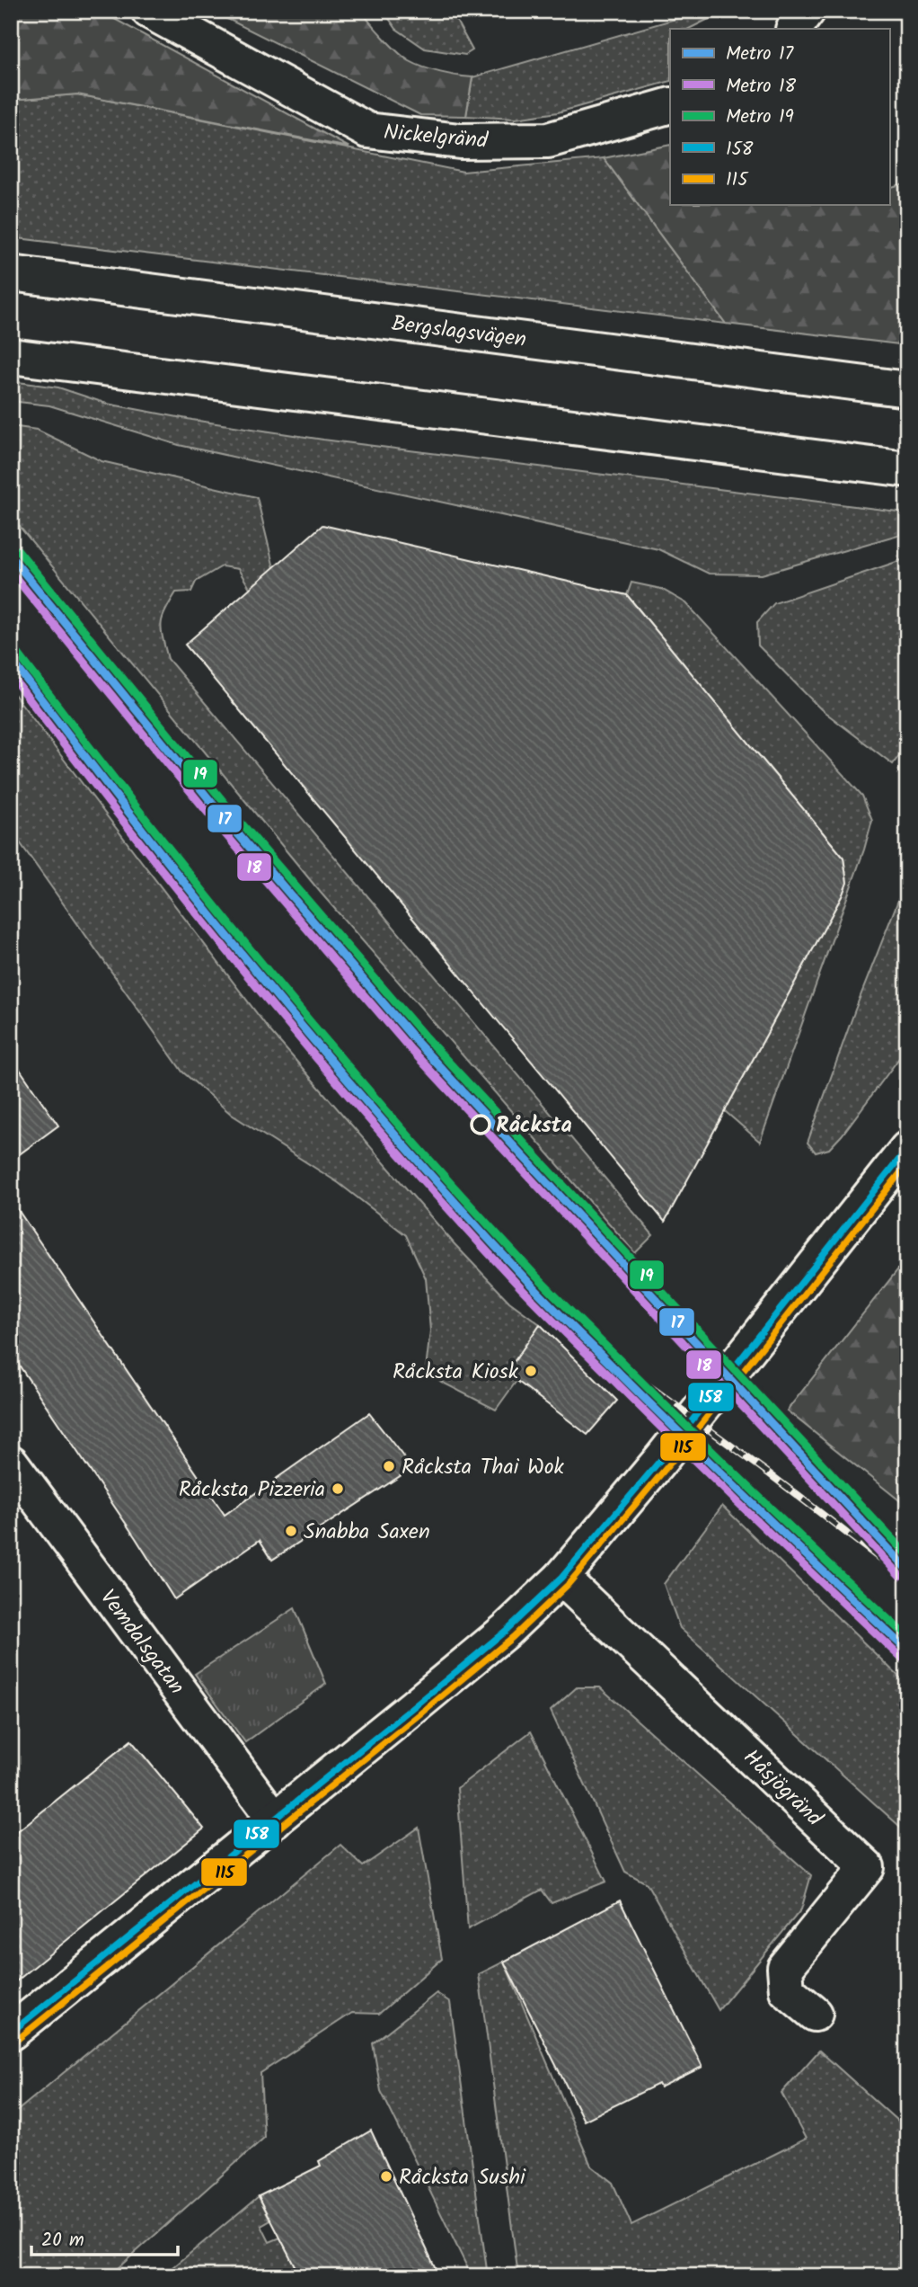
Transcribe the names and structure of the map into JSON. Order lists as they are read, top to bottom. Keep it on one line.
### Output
{"streets":{"street":["Nickelgränd","Bergslagsvägen","Vemdalsgatan","Håsjögränd"]},"places":["Råcksta","Råcksta Kiosk","Råcksta Thai Wok","Råcksta Pizzeria","Snabba Saxen","Råcksta Sushi"],"lines":["metro line 19","metro line 17","metro line 18","transit line 158","transit line 115"],"legend":["Metro 17","Metro 18","Metro 19","158","115"],"scale_bar":"20 m"}
